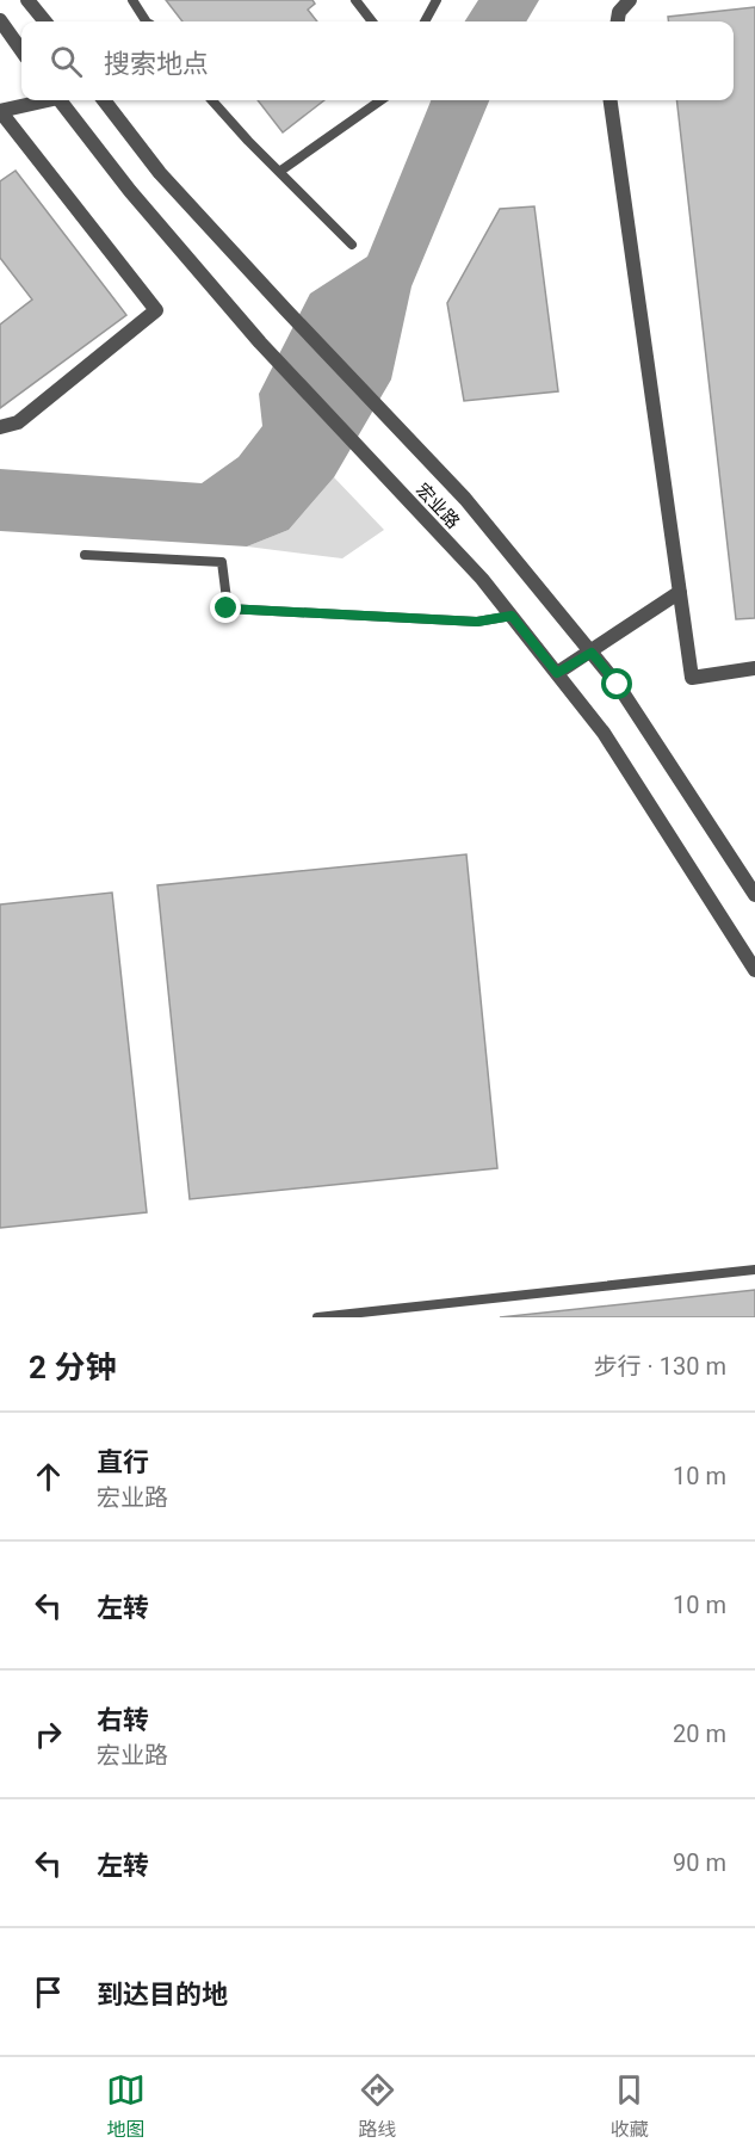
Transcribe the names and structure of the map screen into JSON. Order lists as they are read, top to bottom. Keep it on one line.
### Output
{"streets":{"street":["宏业路"]},"page":{"search":"搜索地点","heading":["2 分钟","步行 · 130 m"],"list":[["直行","宏业路","10 m"],["左转","10 m"],["右转","宏业路","20 m"],["左转","90 m"],"到达目的地"],"nav":["地图","路线","收藏"]}}
